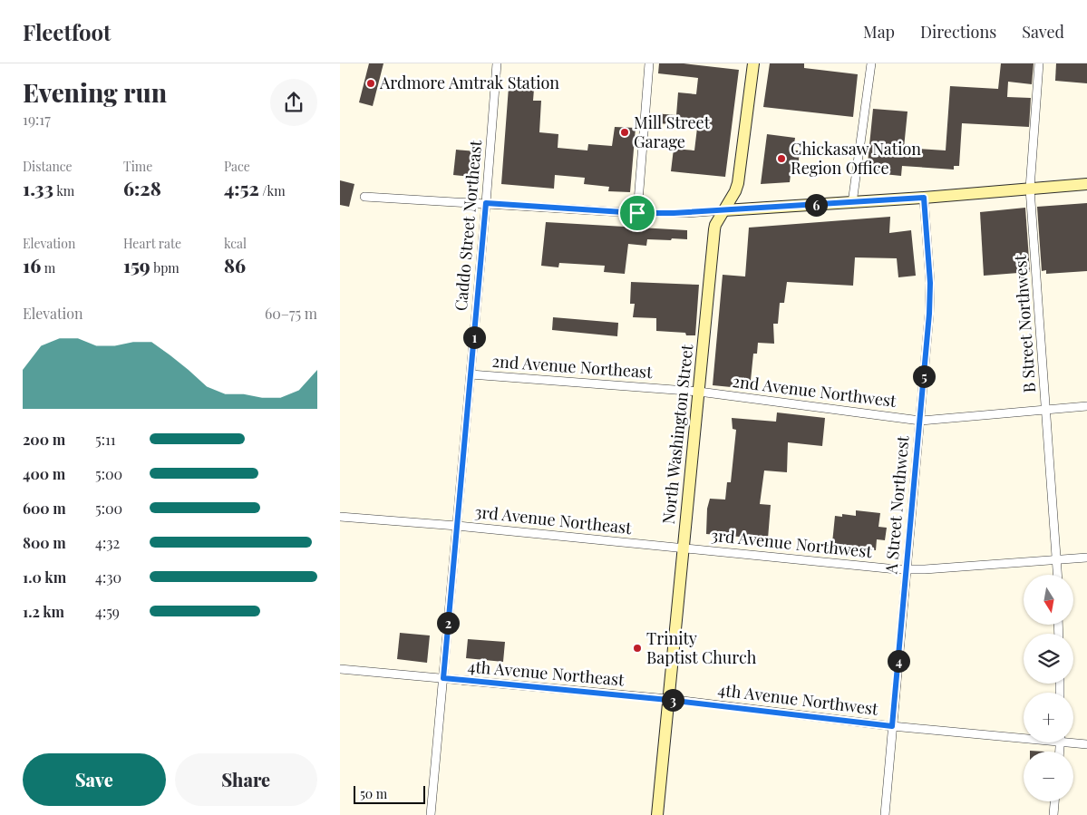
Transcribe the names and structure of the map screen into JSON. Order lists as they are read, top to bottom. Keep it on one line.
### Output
{"streets":{"main road":["North Washington Street"],"street":["Caddo Street Northeast","B Street Northwest","2nd Avenue Northeast","2nd Avenue Northwest","A Street Northwest","3rd Avenue Northeast","3rd Avenue Northwest","4th Avenue Northeast","4th Avenue Northwest"]},"crossings":[["Caddo Street Northeast","2nd Avenue Northeast"],["Caddo Street Northeast","3rd Avenue Northeast"],["Caddo Street Northeast","4th Avenue Northeast"],["B Street Northwest","2nd Avenue Northwest"],["B Street Northwest","3rd Avenue Northwest"],["2nd Avenue Northeast","2nd Avenue Northwest"],["2nd Avenue Northeast","North Washington Street"],["2nd Avenue Northwest","North Washington Street"],["2nd Avenue Northwest","A Street Northwest"],["North Washington Street","3rd Avenue Northeast"],["North Washington Street","3rd Avenue Northwest"],["North Washington Street","4th Avenue Northeast"],["North Washington Street","4th Avenue Northwest"],["A Street Northwest","3rd Avenue Northwest"],["A Street Northwest","4th Avenue Northwest"],["3rd Avenue Northeast","3rd Avenue Northwest"],["4th Avenue Northeast","4th Avenue Northwest"]],"places":["Ardmore Amtrak Station","Mill Street Garage","Chickasaw Nation Region Office","Trinity Baptist Church"],"scale_bar":"50 m","north":"bottom","page":{"header":"Fleetfoot","nav":["Map","Directions","Saved"],"heading":["Evening run","19:17"],"stats":[["Distance","1.33 km"],["Time","6:28"],["Pace","4:52 /km"],["Elevation","16 m"],["Heart rate","159 bpm"],["kcal","86"]],"pins":["6","1","5","2","4","3"],"chart":["Elevation","60–75 m"],"list":[{"name":"200 m","note":"5:11"},{"name":"400 m","note":"5:00"},{"name":"600 m","note":"5:00"},{"name":"800 m","note":"4:32"},{"name":"1.0 km","note":"4:30"},{"name":"1.2 km","note":"4:59"}],"map_buttons":["+","−"],"buttons":["Save","Share"],"scale":"50 m"}}
